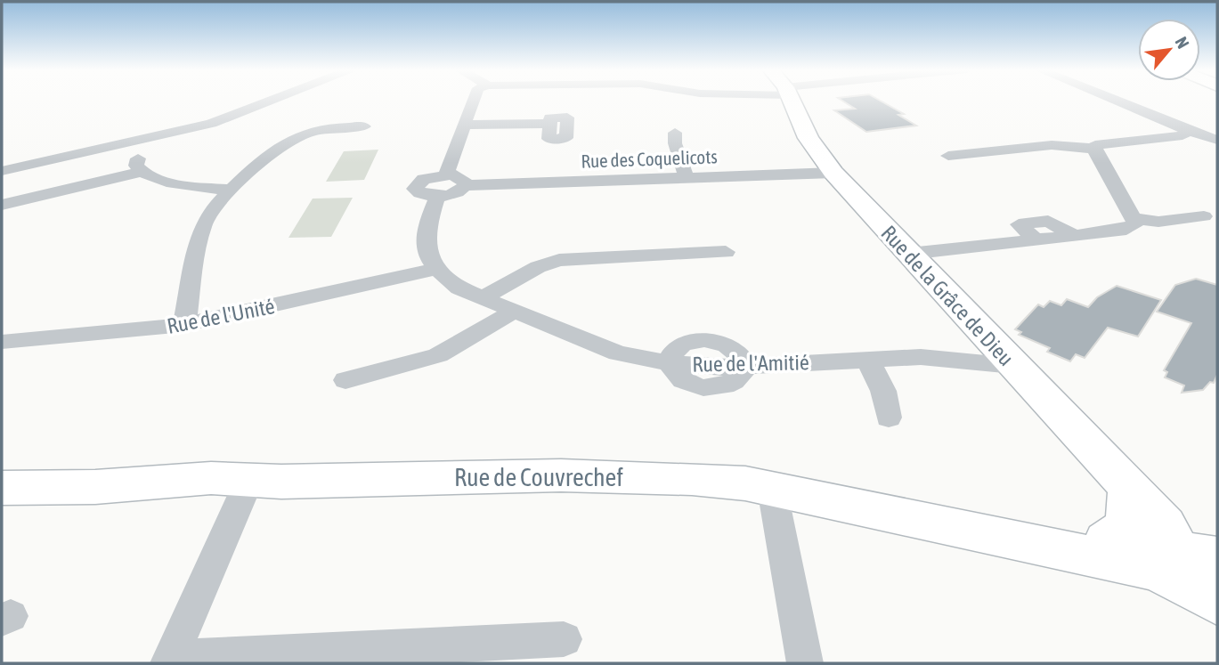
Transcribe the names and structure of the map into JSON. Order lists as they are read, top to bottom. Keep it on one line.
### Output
{"streets":{"street":["Rue des Coquelicots","Rue de la Grâce de Dieu","Rue de l'Unité","Rue de l'Amitié","Rue de Couvrechef"]},"crossings":[["Rue des Coquelicots","Rue de la Grâce de Dieu"],["Rue de la Grâce de Dieu","Rue de l'Amitié"],["Rue de la Grâce de Dieu","Rue de Couvrechef"],["Rue de l'Unité","Rue de l'Amitié"]],"north":"top right"}
